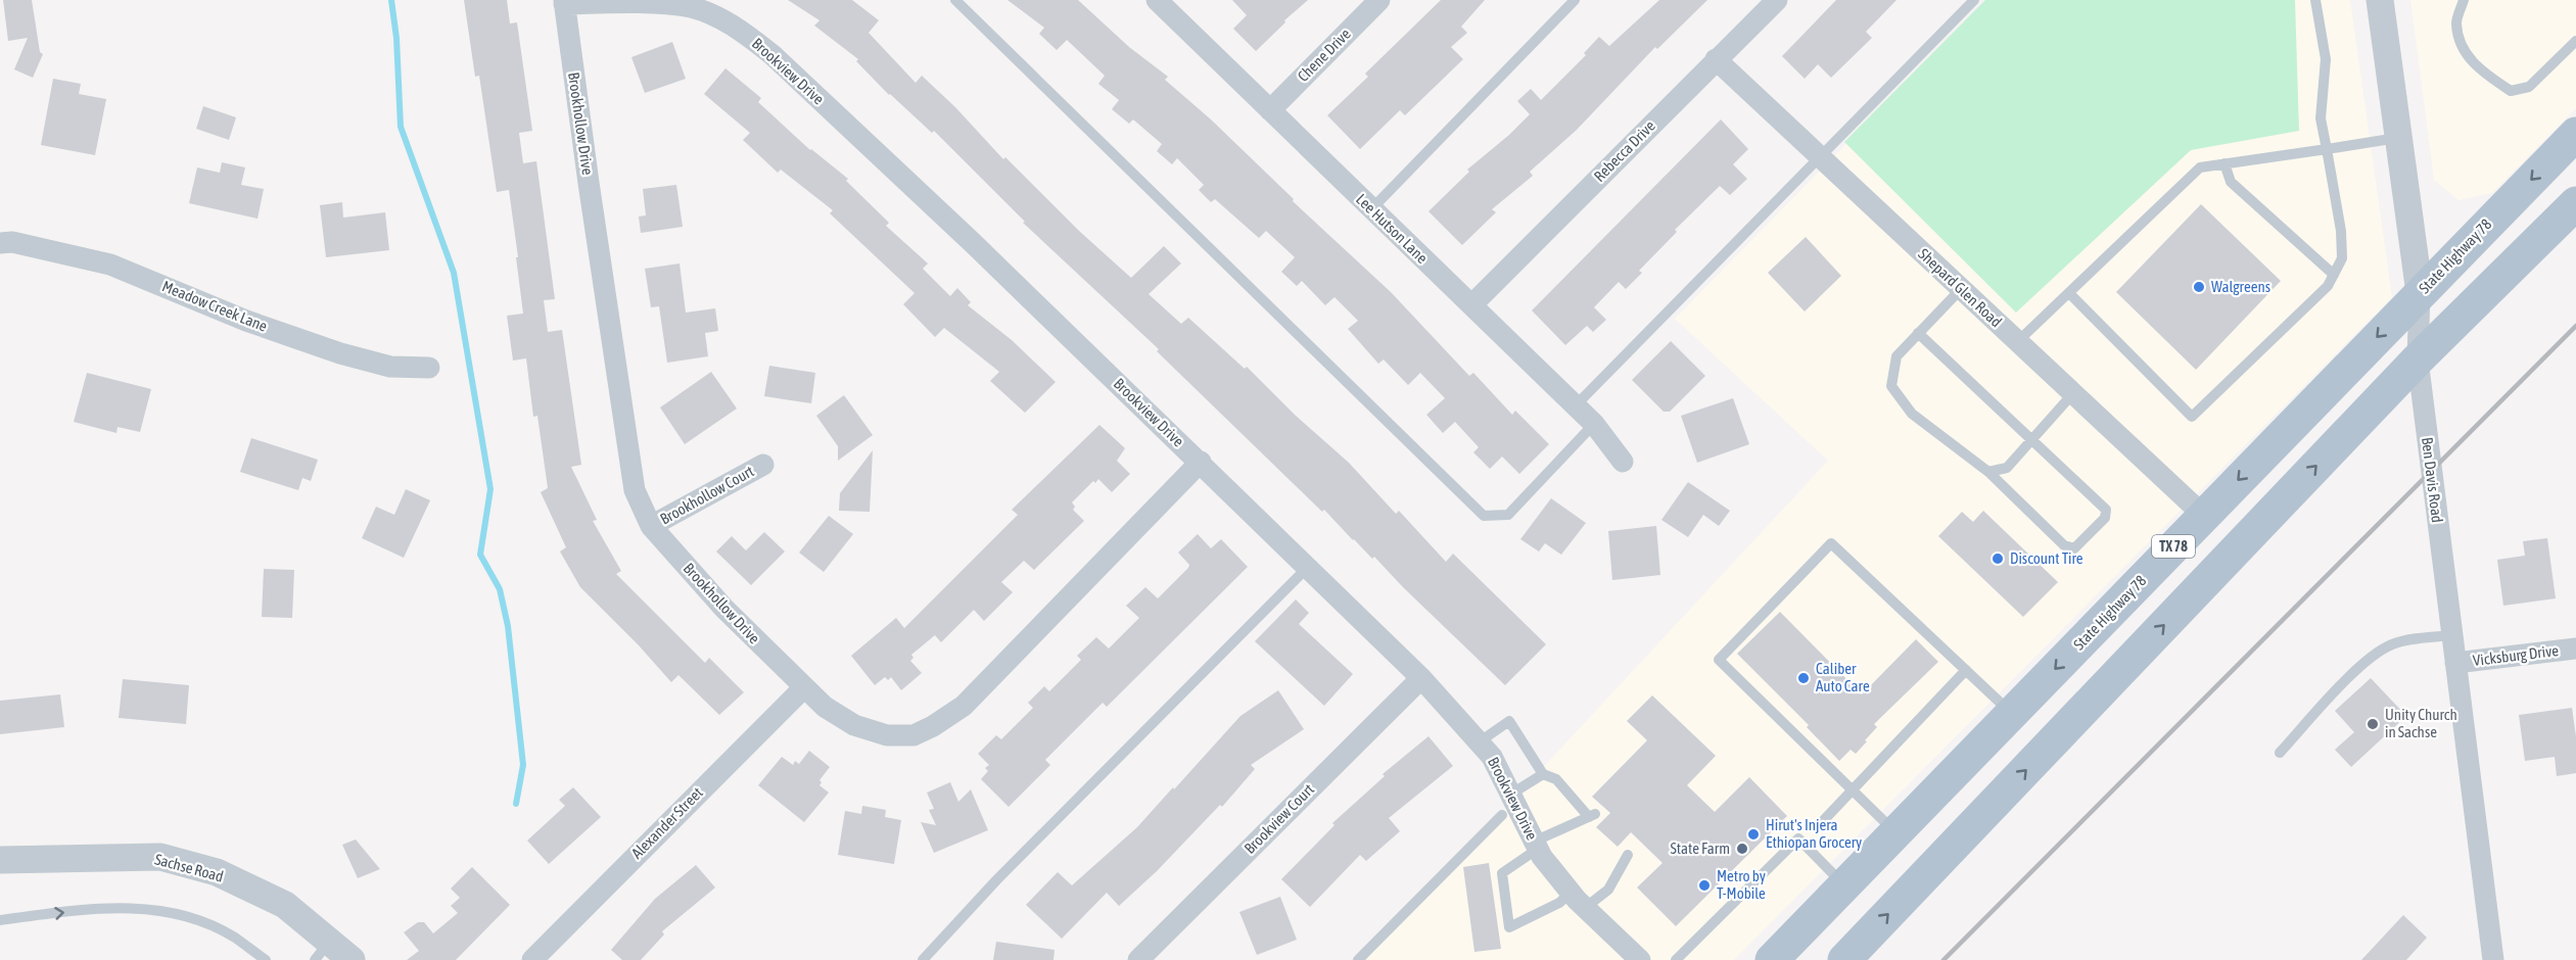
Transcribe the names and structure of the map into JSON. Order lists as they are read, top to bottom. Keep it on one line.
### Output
{"streets":{"main road":["State Highway 78","TX 78"],"street":["Chene Drive","Brookview Drive","Brookhollow Drive","Rebecca Drive","Lee Hutson Lane","Shepard Glen Road","Meadow Creek Lane","Ben Davis Road","Brookhollow Court","Vicksburg Drive","Brookview Court","Alexander Street","Sachse Road"]},"crossings":[["Chene Drive","Lee Hutson Lane"],["Brookview Drive","Brookhollow Drive"],["Brookview Drive","Brookview Court"],["Brookhollow Drive","Brookhollow Court"],["Brookhollow Drive","Alexander Street"],["Rebecca Drive","Lee Hutson Lane"],["Rebecca Drive","Shepard Glen Road"],["State Highway 78","Shepard Glen Road"],["State Highway 78","Ben Davis Road"],["Ben Davis Road","Vicksburg Drive"]],"places":["Walgreens","Discount Tire","Caliber Auto Care","Unity Church in Sachse","Hirut's Injera Ethiopan Grocery","State Farm","Metro by T-Mobile"]}
